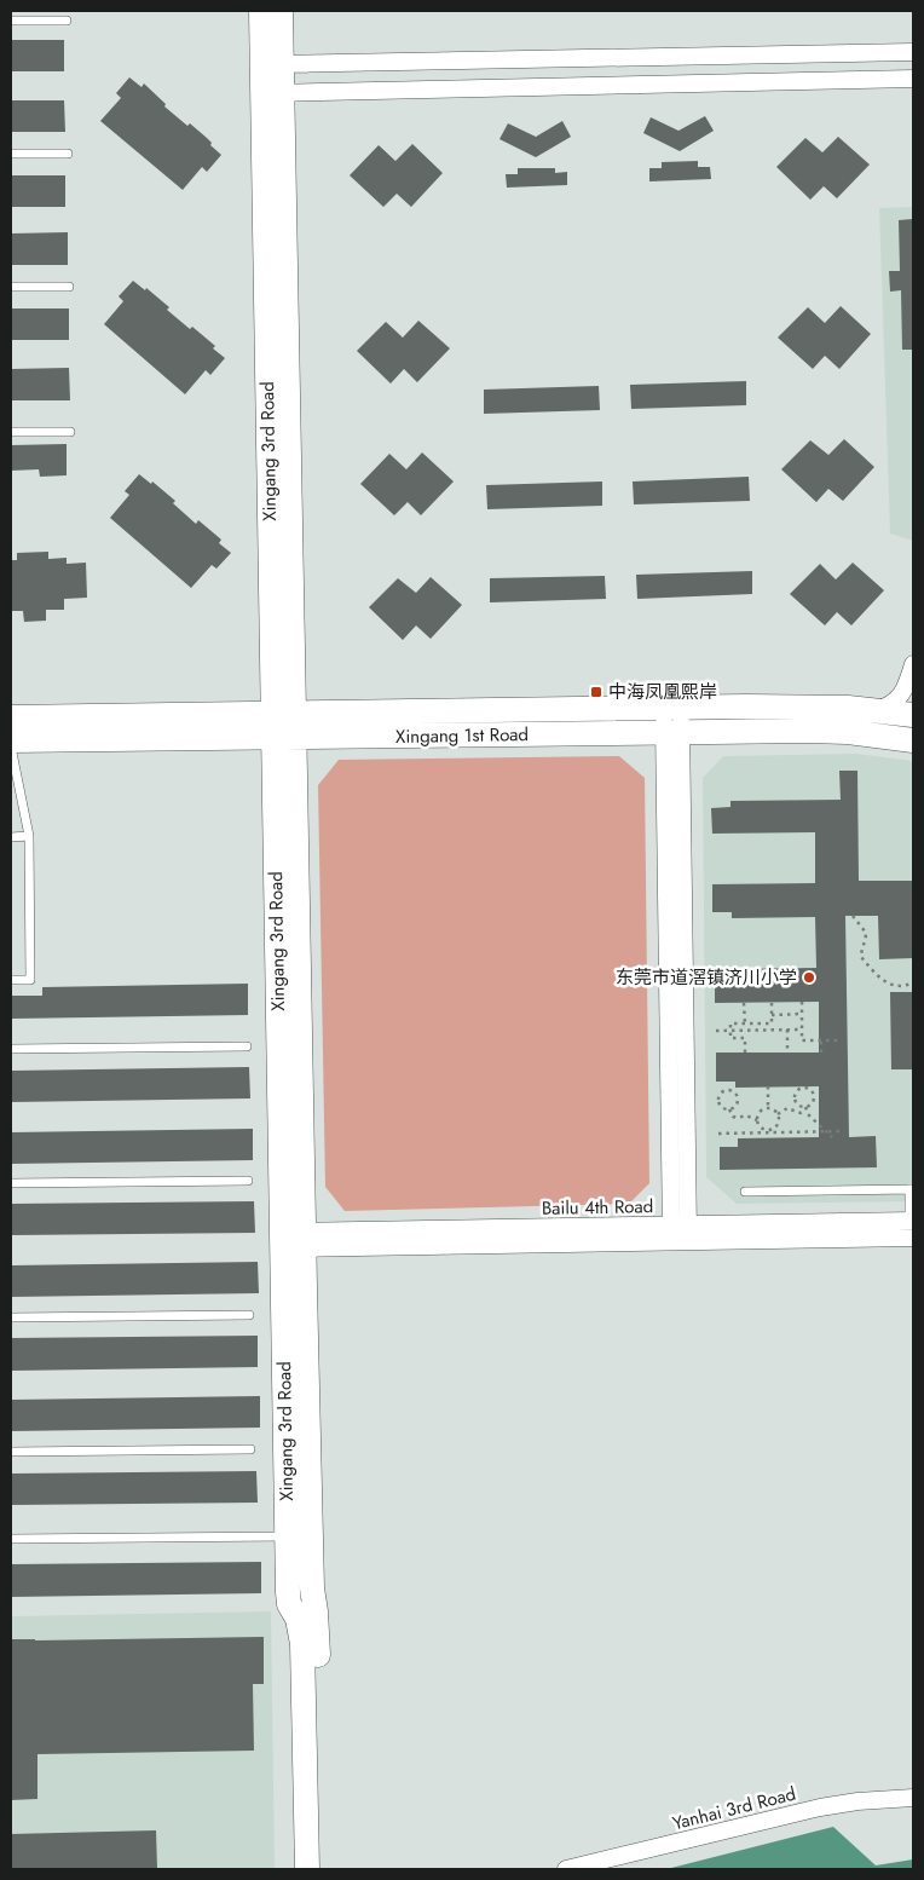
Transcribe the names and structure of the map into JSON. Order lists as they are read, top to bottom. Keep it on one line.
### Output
{"streets":{"street":["Xingang 3rd Road","Xingang 1st Road","Bailu 4th Road","Yanhai 3rd Road"]},"crossings":[["Xingang 3rd Road","Xingang 1st Road"],["Xingang 3rd Road","Bailu 4th Road"]],"places":{"transit":["中海凤凰熙岸"],"other":["东莞市道滘镇济川小学"]}}
